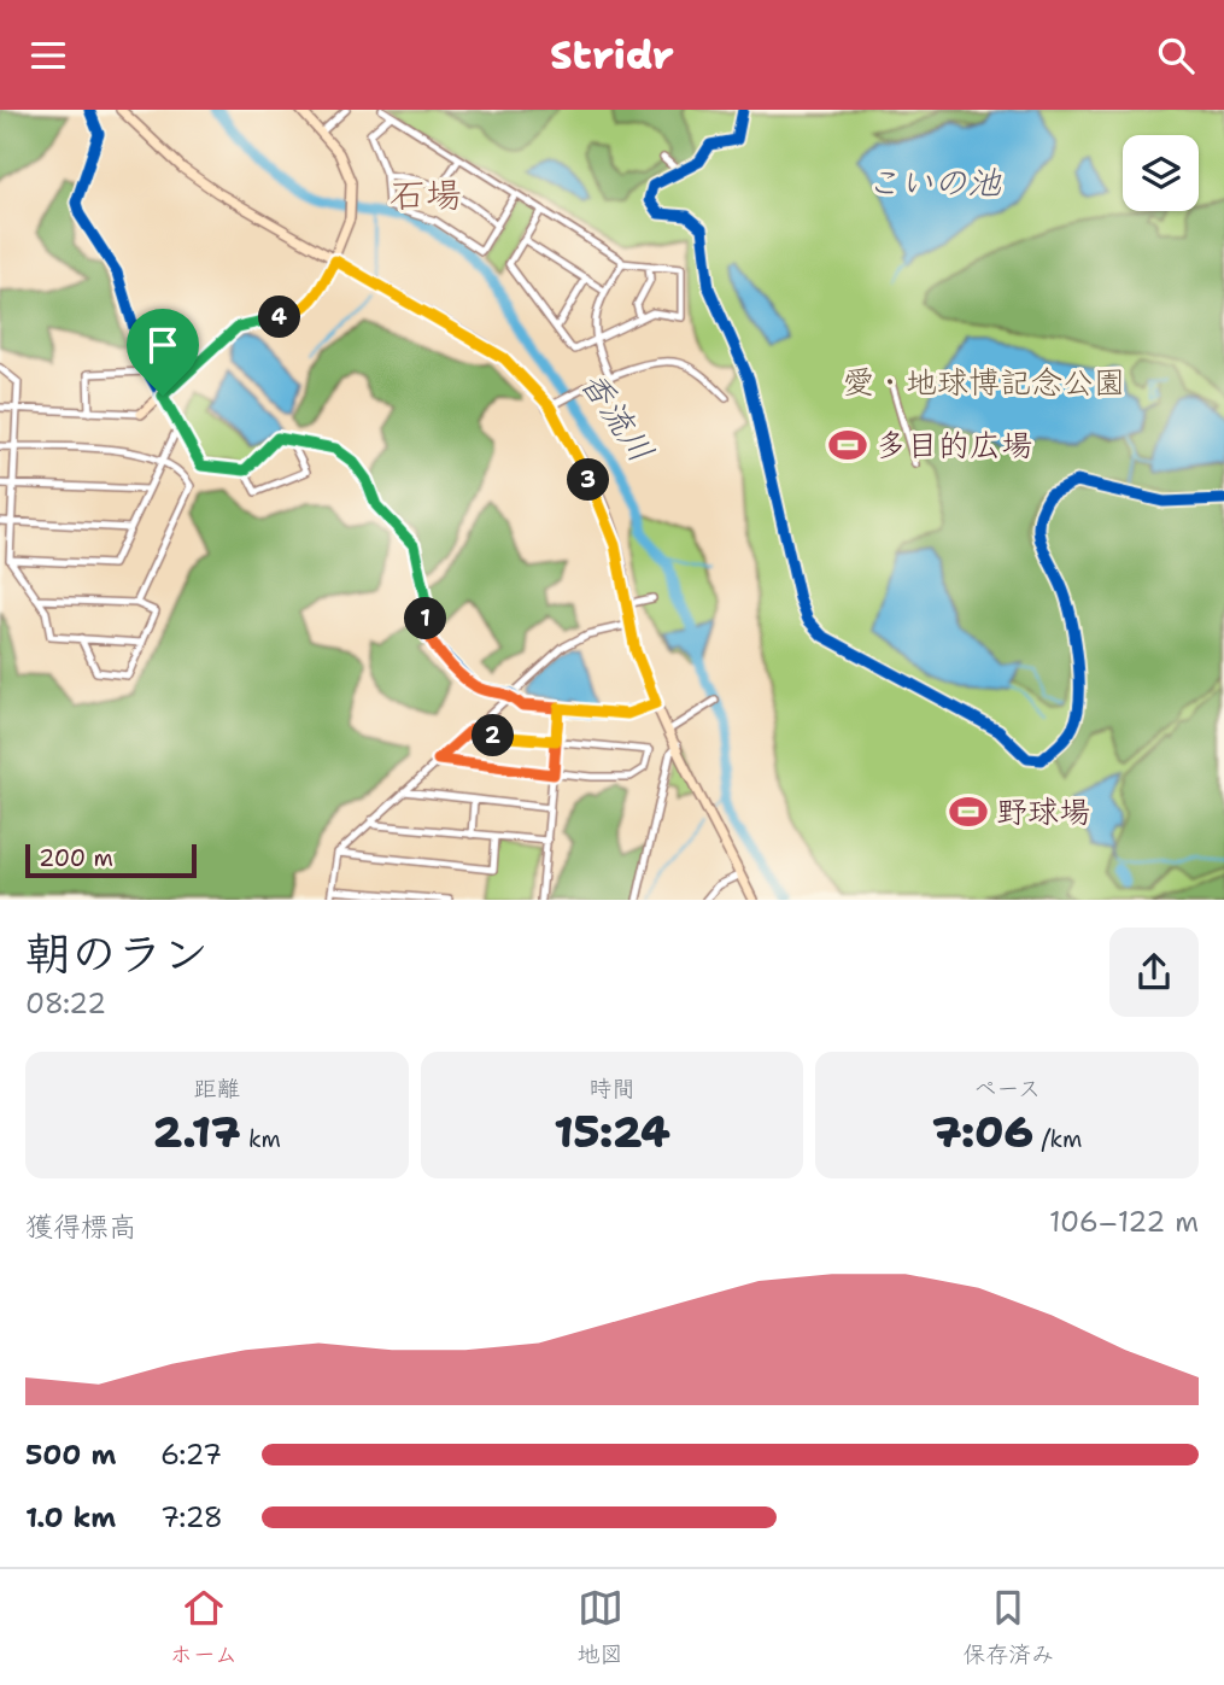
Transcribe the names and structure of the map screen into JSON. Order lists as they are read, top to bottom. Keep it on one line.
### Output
{"districts":["石場"],"water":["こいの池","香流川"],"parks":["愛・地球博記念公園"],"places":{"sports":["多目的広場","野球場"]},"scale_bar":"200 m","page":{"header":"Stridr","pins":["4","3","1","2"],"scale":"200 m","heading":["朝のラン","08:22"],"stats":[["距離","2.17 km"],["時間","15:24"],["ペース","7:06 /km"]],"chart":["獲得標高","106–122 m"],"list":[{"name":"500 m","note":"6:27"},{"name":"1.0 km","note":"7:28"}],"tabs":["ホーム","地図","保存済み"]}}
